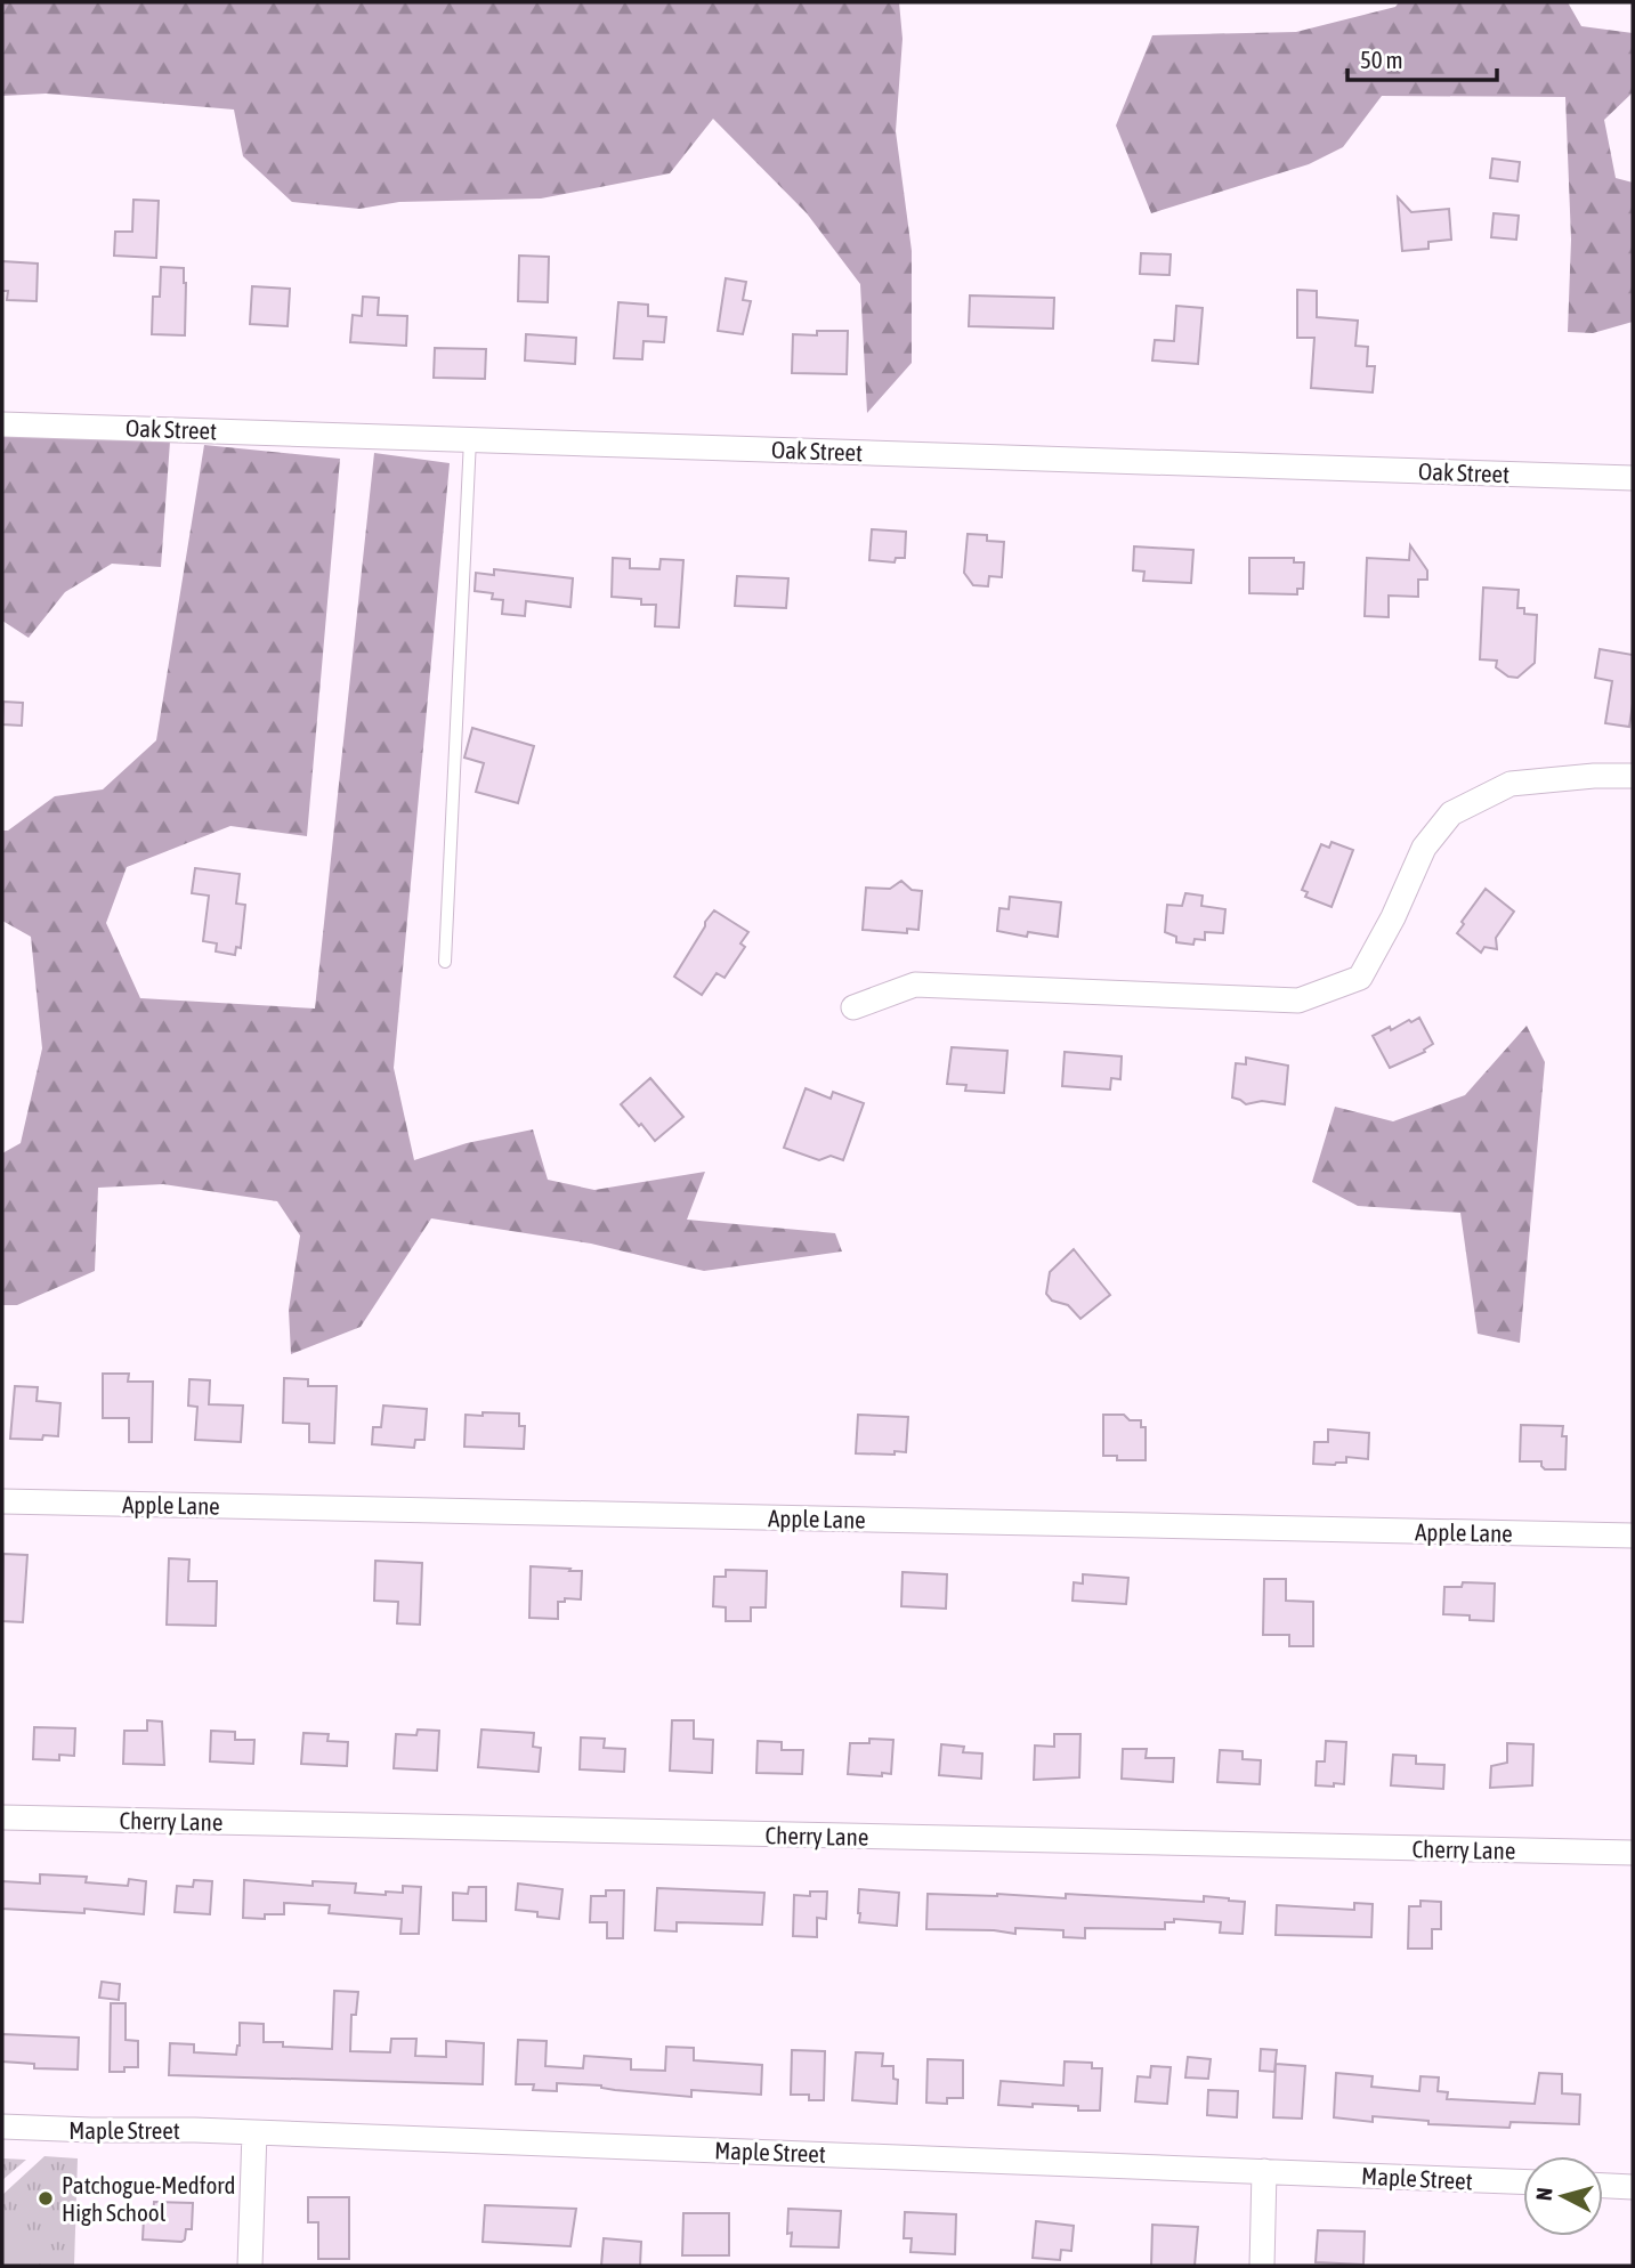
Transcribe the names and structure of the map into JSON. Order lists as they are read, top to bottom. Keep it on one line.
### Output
{"streets":{"street":["Oak Street","Apple Lane","Cherry Lane","Maple Street"]},"places":["Patchogue-Medford High School"],"scale_bar":"50 m","north":"left"}
